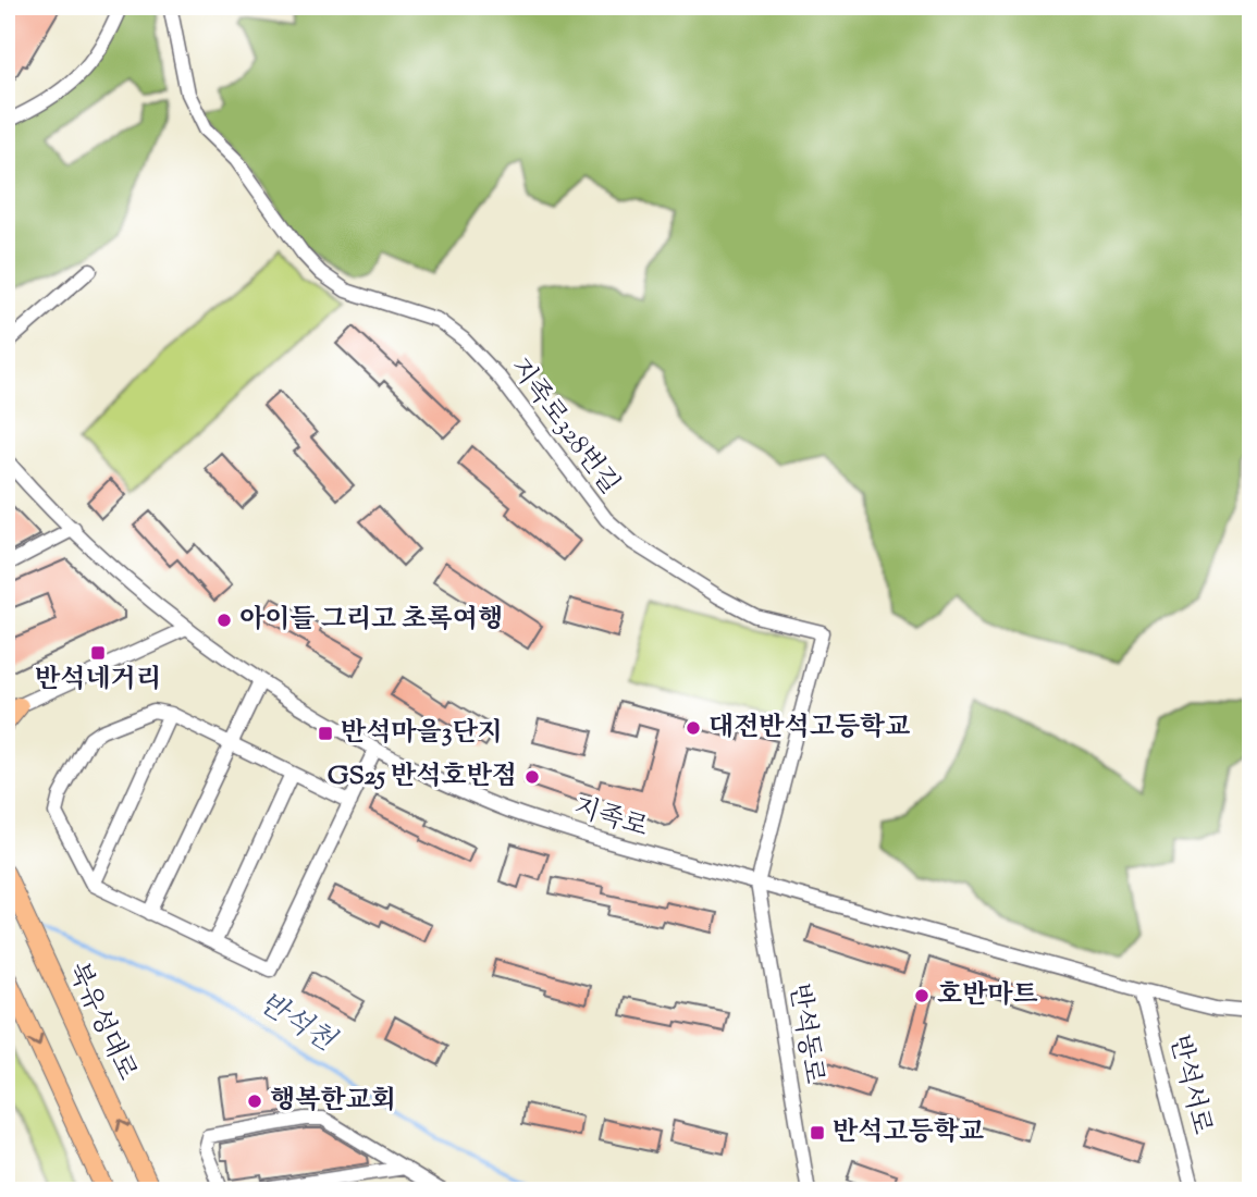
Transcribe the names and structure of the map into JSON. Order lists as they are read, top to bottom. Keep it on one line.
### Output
{"streets":{"main road":["북유성대로"],"street":["지족로328번길","지족로","반석동로","반석서로"]},"crossings":[["지족로328번길","지족로"],["지족로328번길","반석동로"],["지족로","반석동로"],["지족로","반석서로"]],"water":["반석천"],"places":{"other":["아이들 그리고 초록여행","대전반석고등학교","GS25 반석호반점","호반마트","행복한교회"],"transit":["반석네거리","반석마을3단지","반석고등학교"]}}
